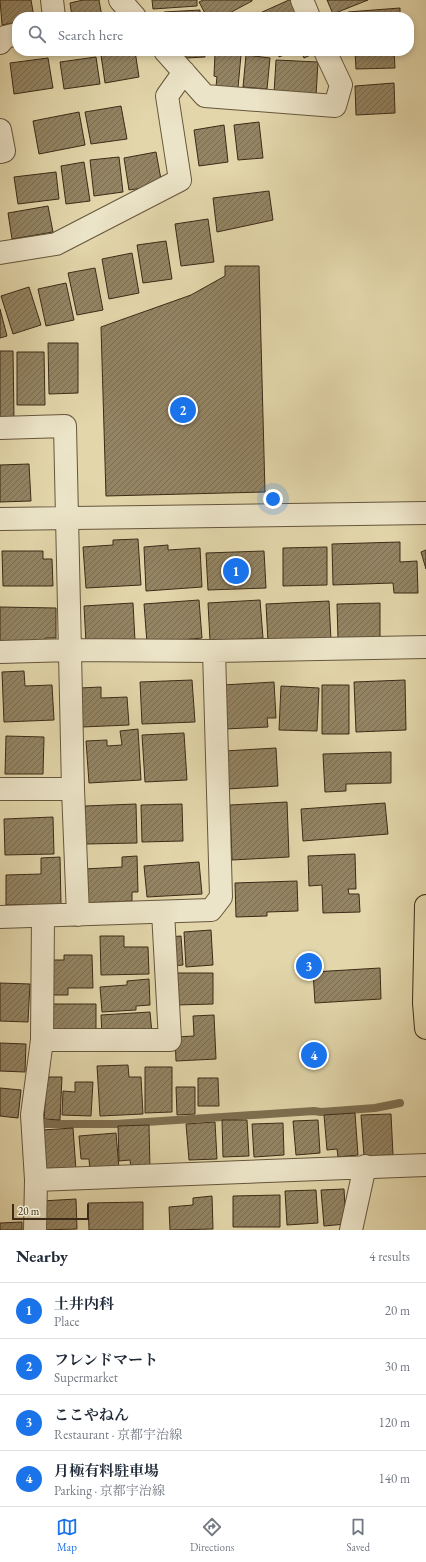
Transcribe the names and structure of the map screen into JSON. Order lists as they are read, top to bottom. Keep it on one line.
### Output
{"scale_bar":"20 m","page":{"search":"Search here","pins":["2","1","3","4"],"scale":"20 m","heading":["Nearby","4 results"],"list":[{"mark":"1","name":"土井内科","note":"Place","value":"20 m"},{"mark":"2","name":"フレンドマート","note":"Supermarket","value":"30 m"},{"mark":"3","name":"ここやねん","note":"Restaurant · 京都宇治線","value":"120 m"},{"mark":"4","name":"月極有料駐車場","note":"Parking · 京都宇治線","value":"140 m"}],"nav":["Map","Directions","Saved"]}}
